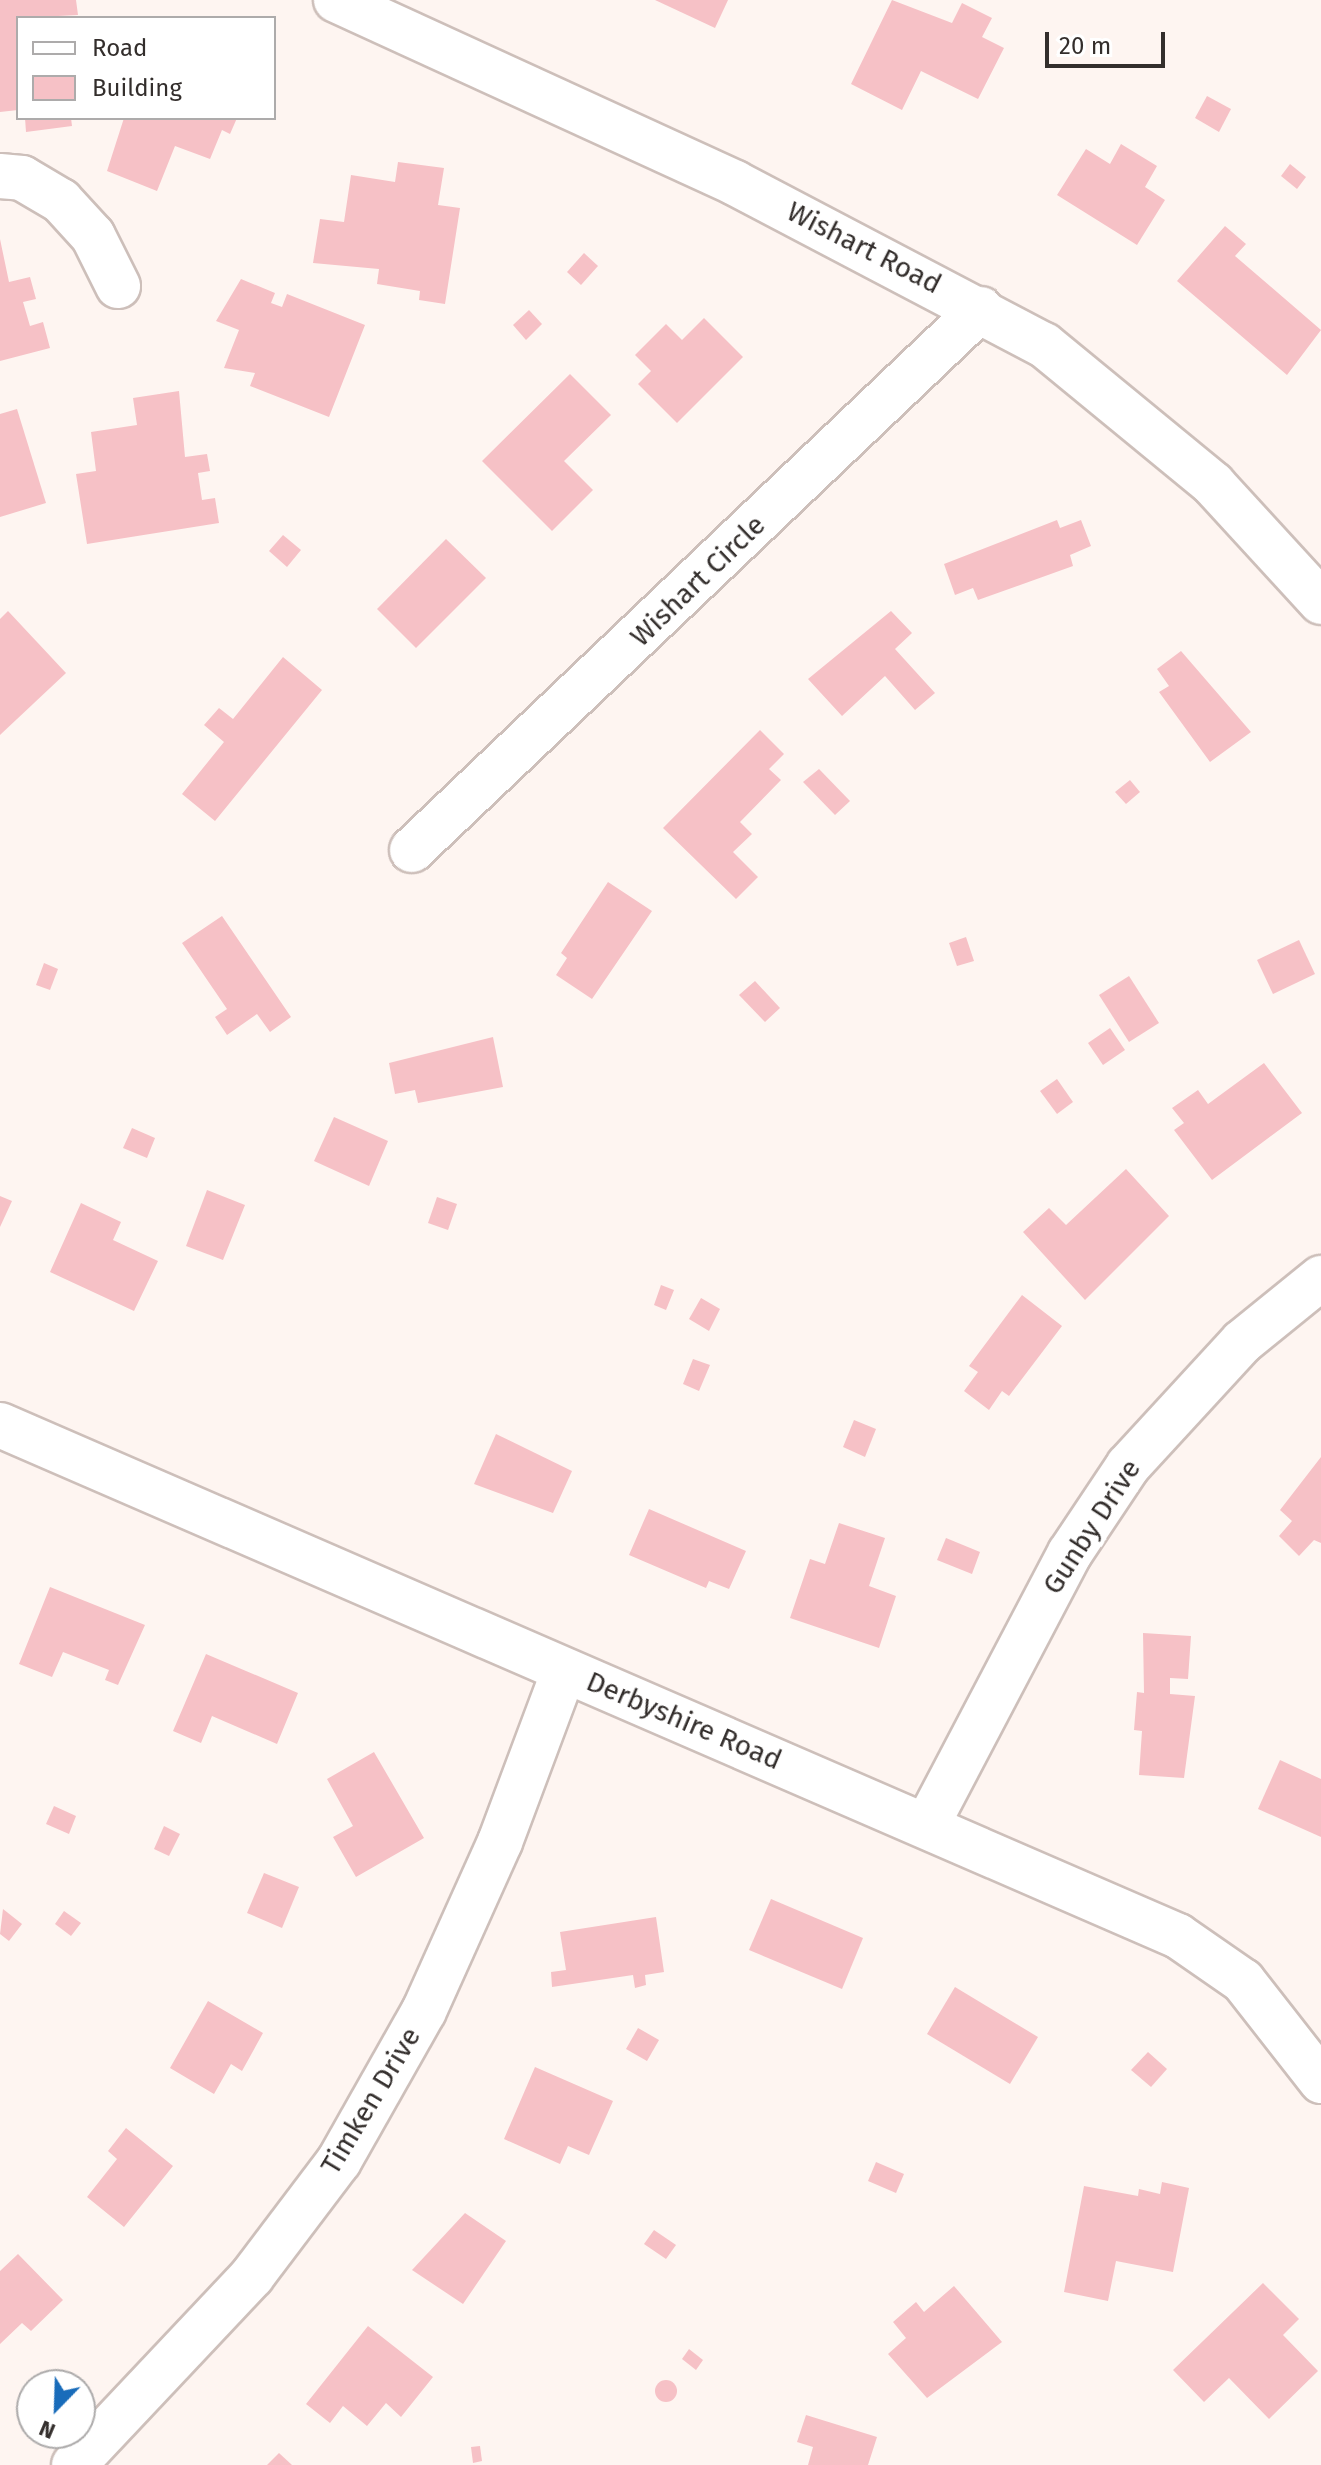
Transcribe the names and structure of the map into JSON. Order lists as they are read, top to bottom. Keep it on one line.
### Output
{"streets":{"street":["Wishart Road","Wishart Circle","Gunby Drive","Derbyshire Road","Timken Drive"]},"crossings":[["Wishart Road","Wishart Circle"],["Gunby Drive","Derbyshire Road"],["Derbyshire Road","Timken Drive"]],"legend":["Road","Building"],"scale_bar":"20 m","north":"bottom left"}
